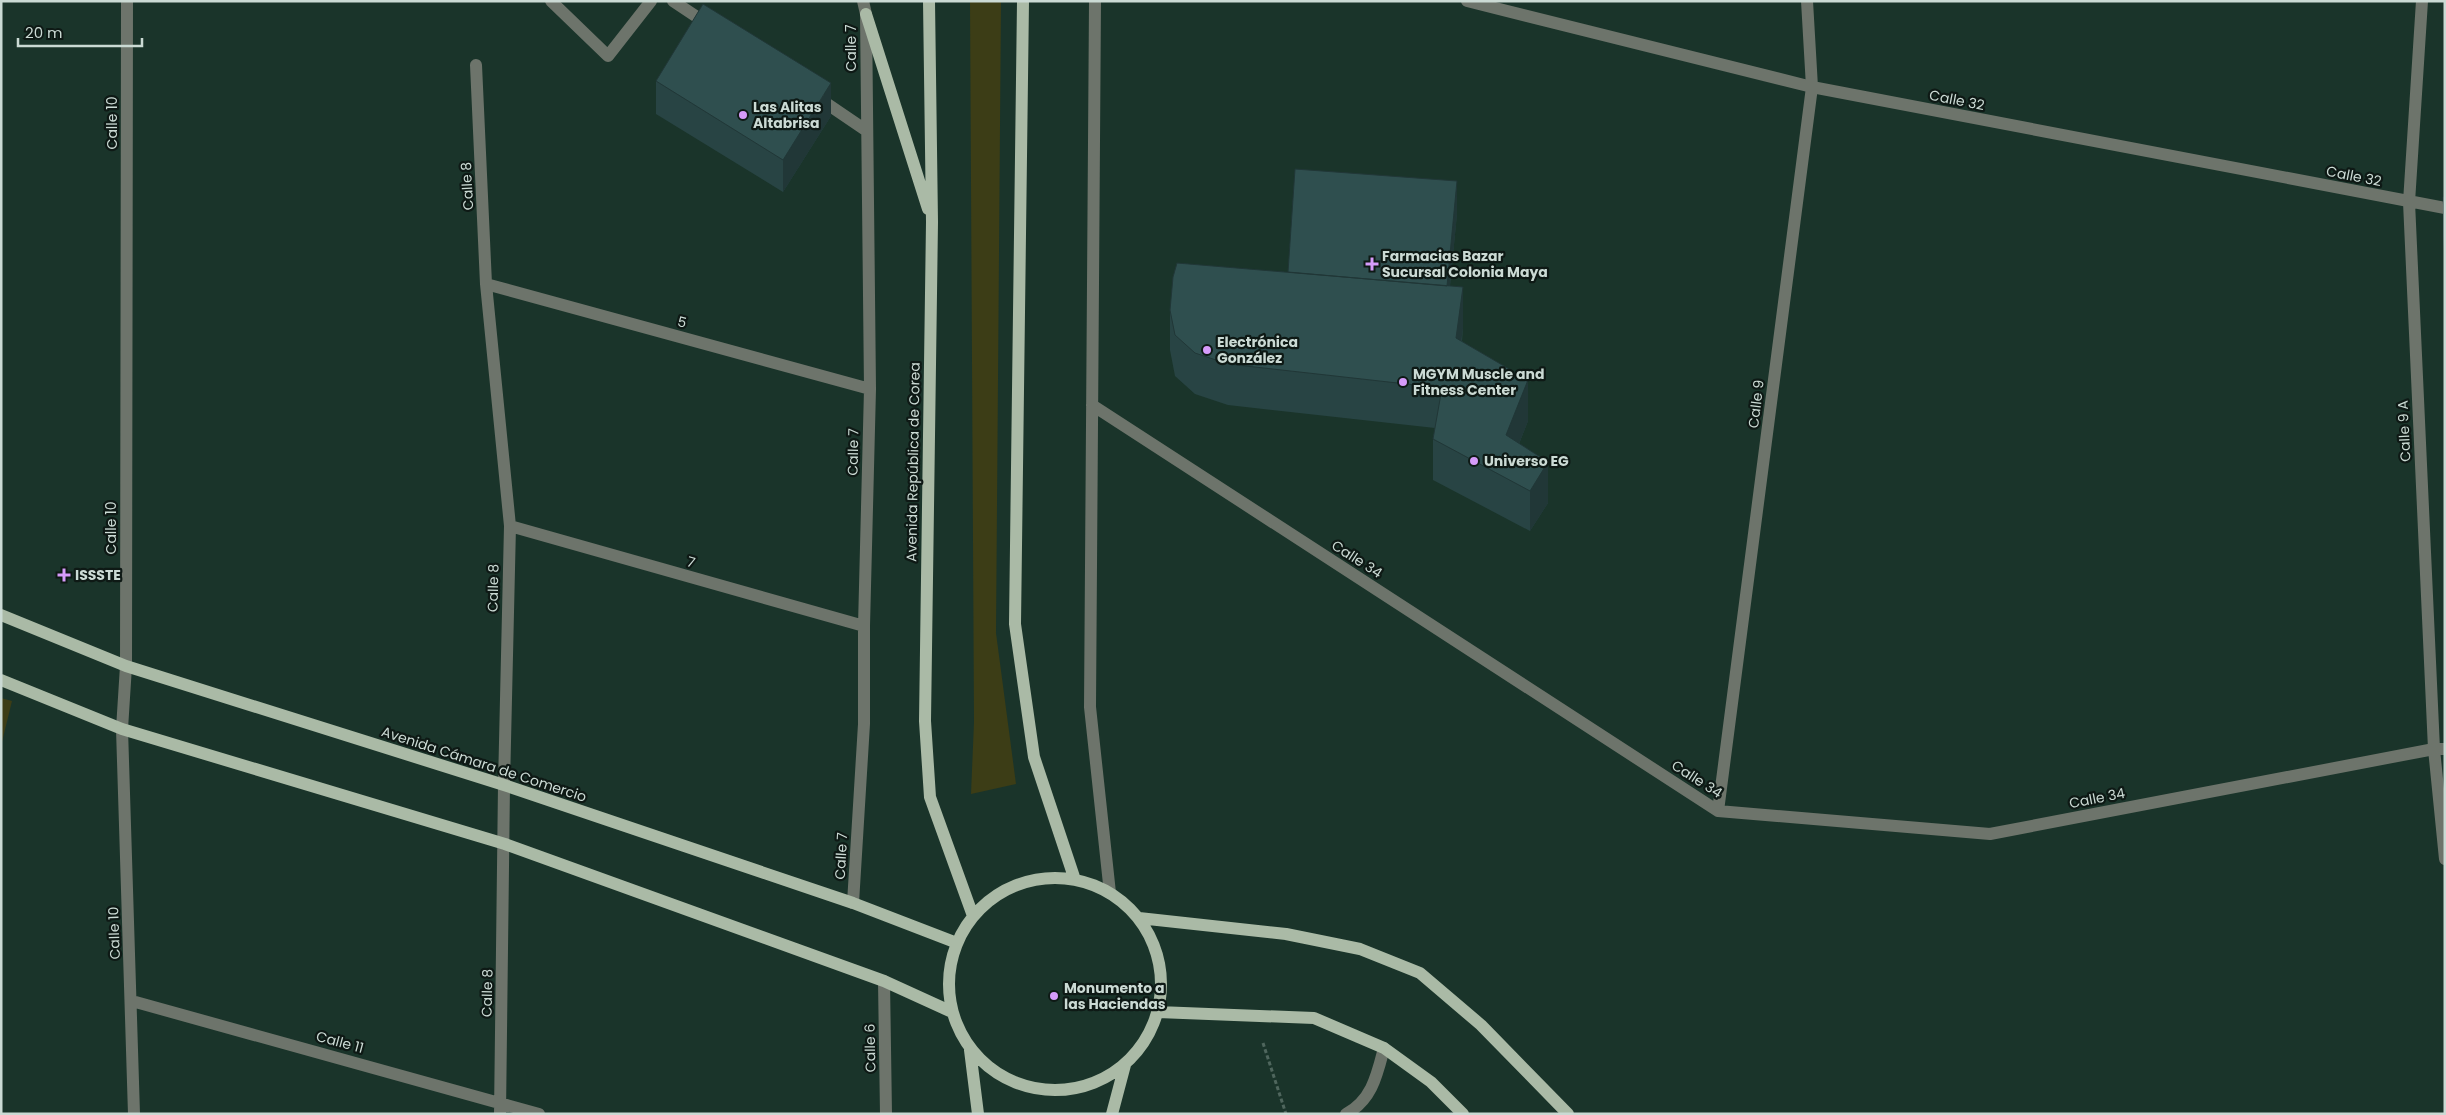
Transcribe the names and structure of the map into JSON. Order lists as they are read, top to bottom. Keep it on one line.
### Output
{"streets":{"main road":["Avenida República de Corea","Avenida Cámara de Comercio"],"street":["Calle 7","Calle 32","Calle 10","Calle 8","5","Calle 9","Calle 9 A","Calle 34","7","Calle 11","Calle 6"]},"crossings":[["Calle 7","5"],["Calle 7","7"],["Calle 7","Avenida Cámara de Comercio"],["Calle 32","Calle 9"],["Calle 32","Calle 9 A"],["Calle 10","Avenida Cámara de Comercio"],["Calle 10","Calle 11"],["Calle 8","5"],["Calle 8","7"],["Calle 8","Avenida Cámara de Comercio"],["Calle 8","Calle 11"],["Calle 9","Calle 34"],["Calle 9 A","Calle 34"]],"places":{"other":["Las Alitas Altabrisa","Electrónica González","MGYM Muscle and Fitness Center","Universo EG","Monumento a las Haciendas"],"health":["Farmacias Bazar Sucursal Colonia Maya","ISSSTE"]},"scale_bar":"20 m"}
